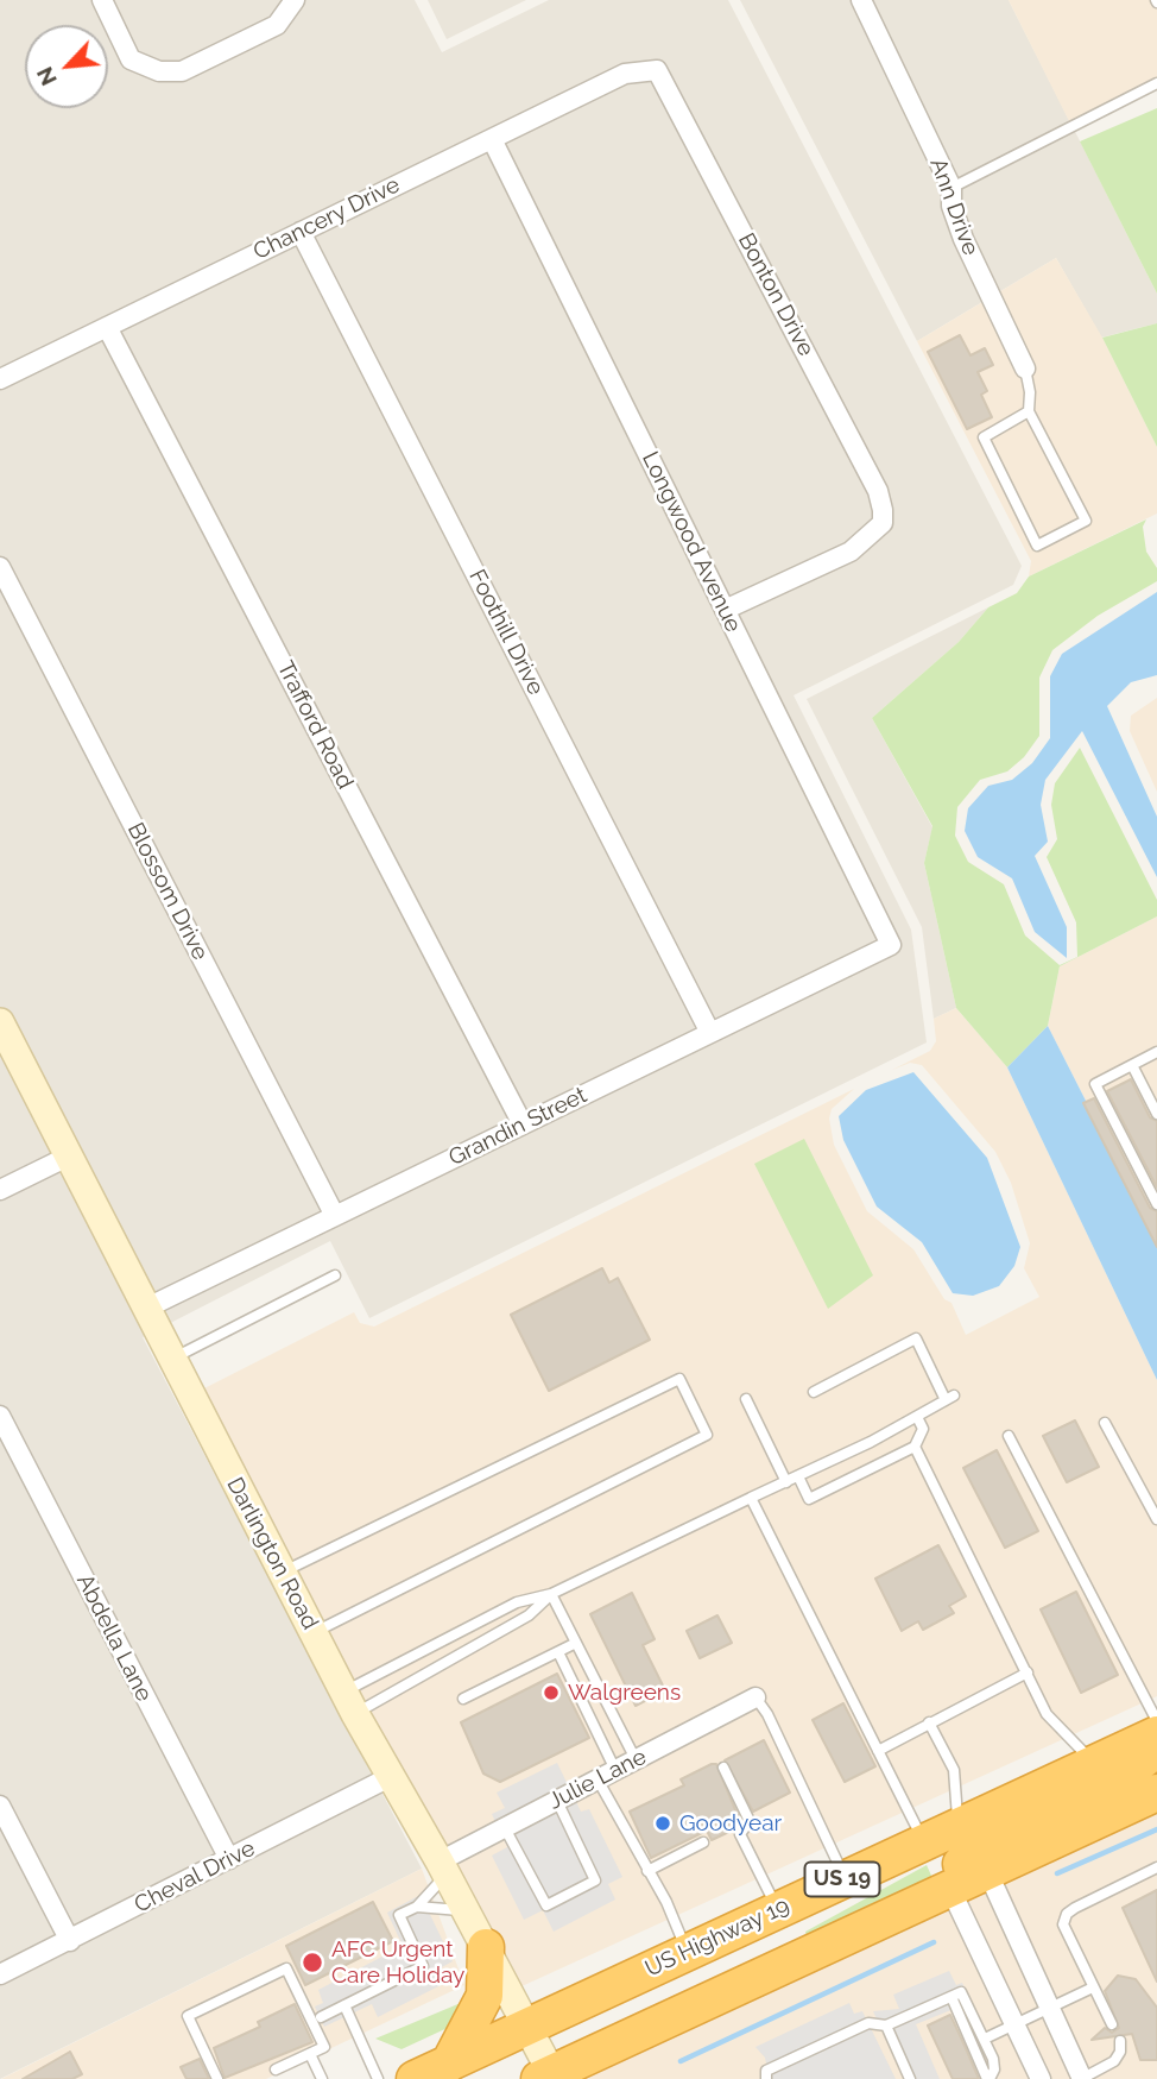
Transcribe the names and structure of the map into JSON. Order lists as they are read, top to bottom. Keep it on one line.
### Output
{"streets":{"highway":["US 19","US Highway 19"],"street":["Ann Drive","Chancery Drive","Bonton Drive","Longwood Avenue","Foothill Drive","Trafford Road","Blossom Drive","Grandin Street","Darlington Road","Abdella Lane","Julie Lane","Cheval Drive"]},"crossings":[["Chancery Drive","Bonton Drive"],["Chancery Drive","Longwood Avenue"],["Chancery Drive","Foothill Drive"],["Chancery Drive","Trafford Road"],["Bonton Drive","Longwood Avenue"],["Longwood Avenue","Grandin Street"],["Foothill Drive","Grandin Street"],["Trafford Road","Grandin Street"],["Blossom Drive","Grandin Street"],["Grandin Street","Darlington Road"],["Darlington Road","Julie Lane"],["Darlington Road","Cheval Drive"],["Darlington Road","US 19"],["Darlington Road","US Highway 19"],["Abdella Lane","Cheval Drive"]],"places":["Walgreens","Goodyear","AFC Urgent Care Holiday"],"north":"bottom left"}
